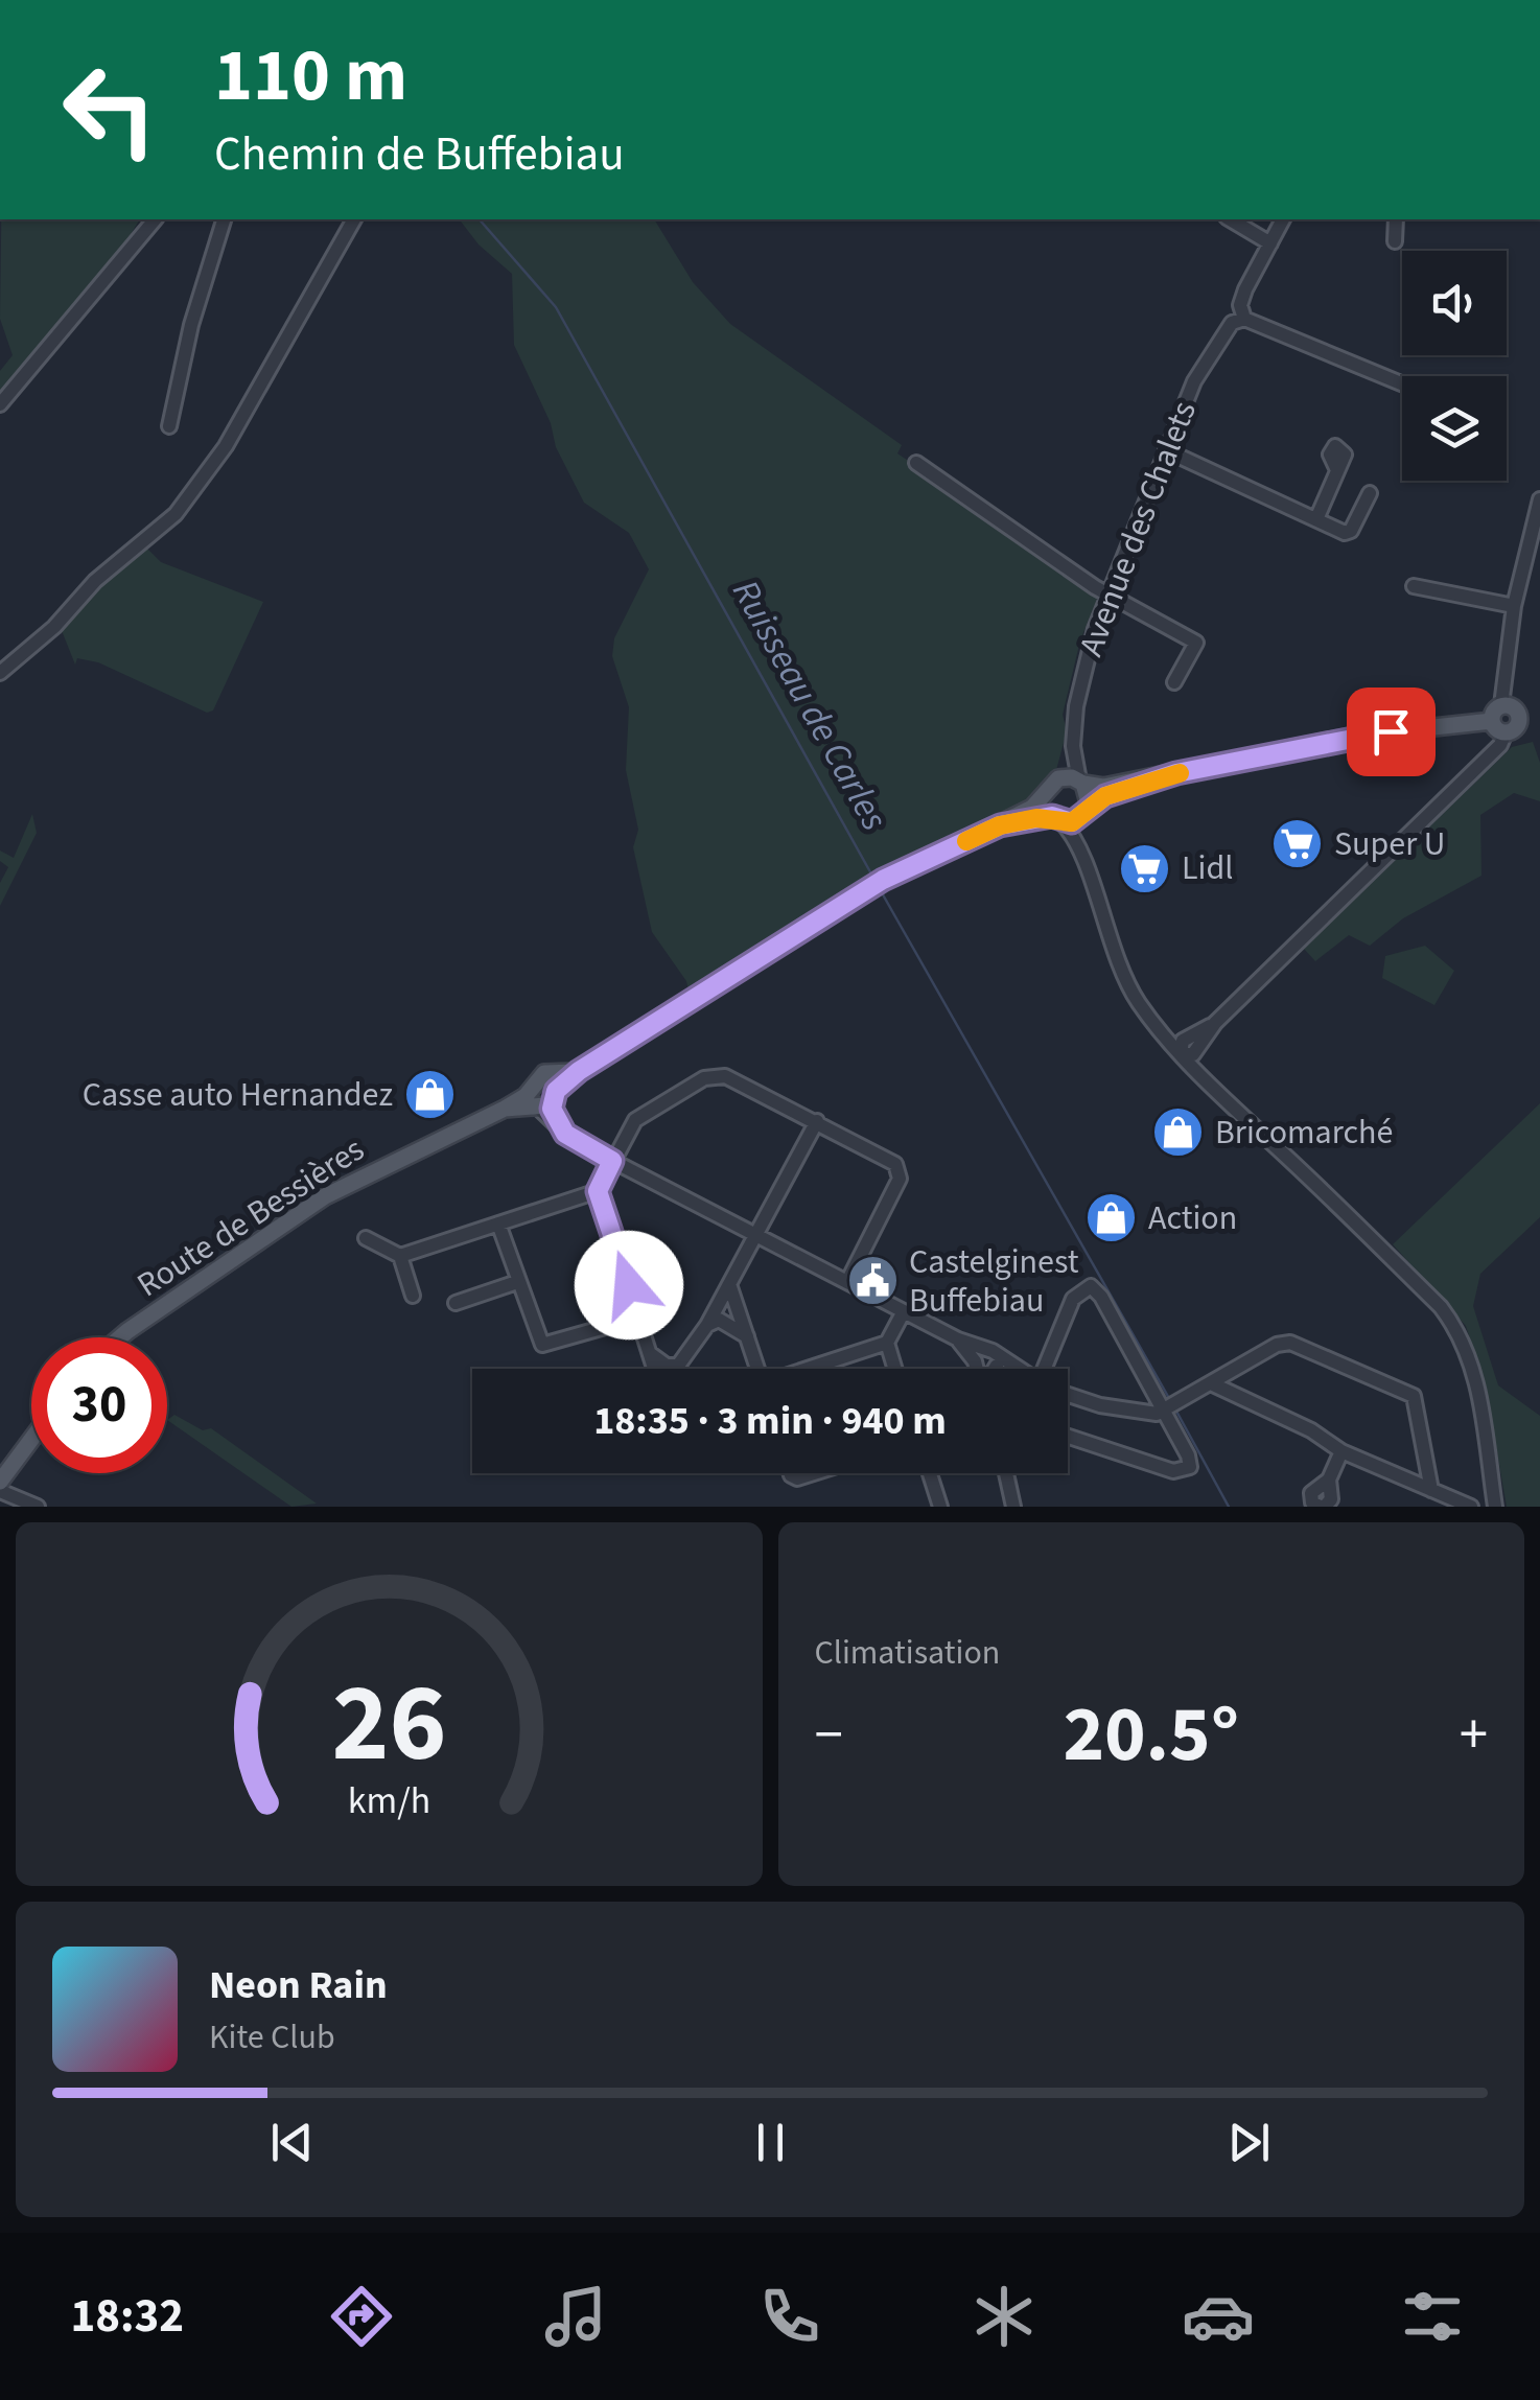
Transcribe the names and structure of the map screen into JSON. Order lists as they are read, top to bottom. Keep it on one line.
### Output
{"streets":{"main road":["Route de Bessières"],"street":["Avenue des Chalets"]},"water":["Ruisseau de Carles"],"places":{"supermarket":["Super U","Lidl"],"shop":["Casse auto Hernandez","Bricomarché","Action"],"public building":["Castelginest Buffebiau"]},"page":{"turn":["110 m","Chemin de Buffebiau"],"limit":"30","trip":"18:35 · 3 min · 940 m","tile":"Climatisation","heat":["−","20.5°","+"],"song":["Neon Rain","Kite Club"],"tabs":"18:32","gauge":["26","km/h"]}}
